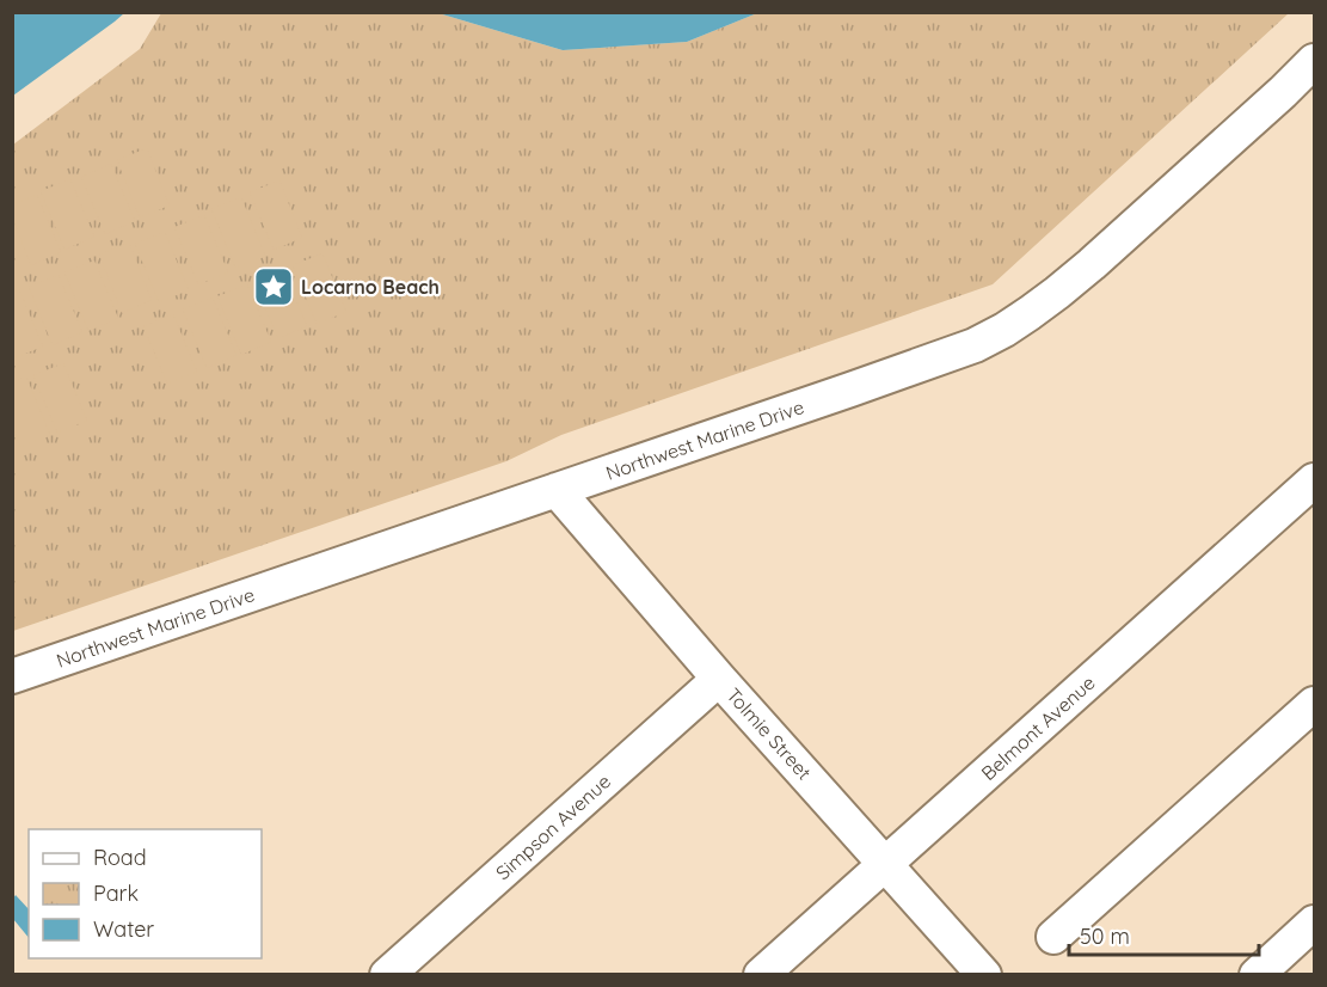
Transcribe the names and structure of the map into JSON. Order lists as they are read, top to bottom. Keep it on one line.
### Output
{"streets":{"street":["Northwest Marine Drive","Belmont Avenue","Tolmie Street","Simpson Avenue"]},"crossings":[["Northwest Marine Drive","Tolmie Street"],["Belmont Avenue","Tolmie Street"],["Tolmie Street","Simpson Avenue"]],"places":{"place":["Locarno Beach"]},"legend":["Road","Park","Water"],"scale_bar":"50 m"}
